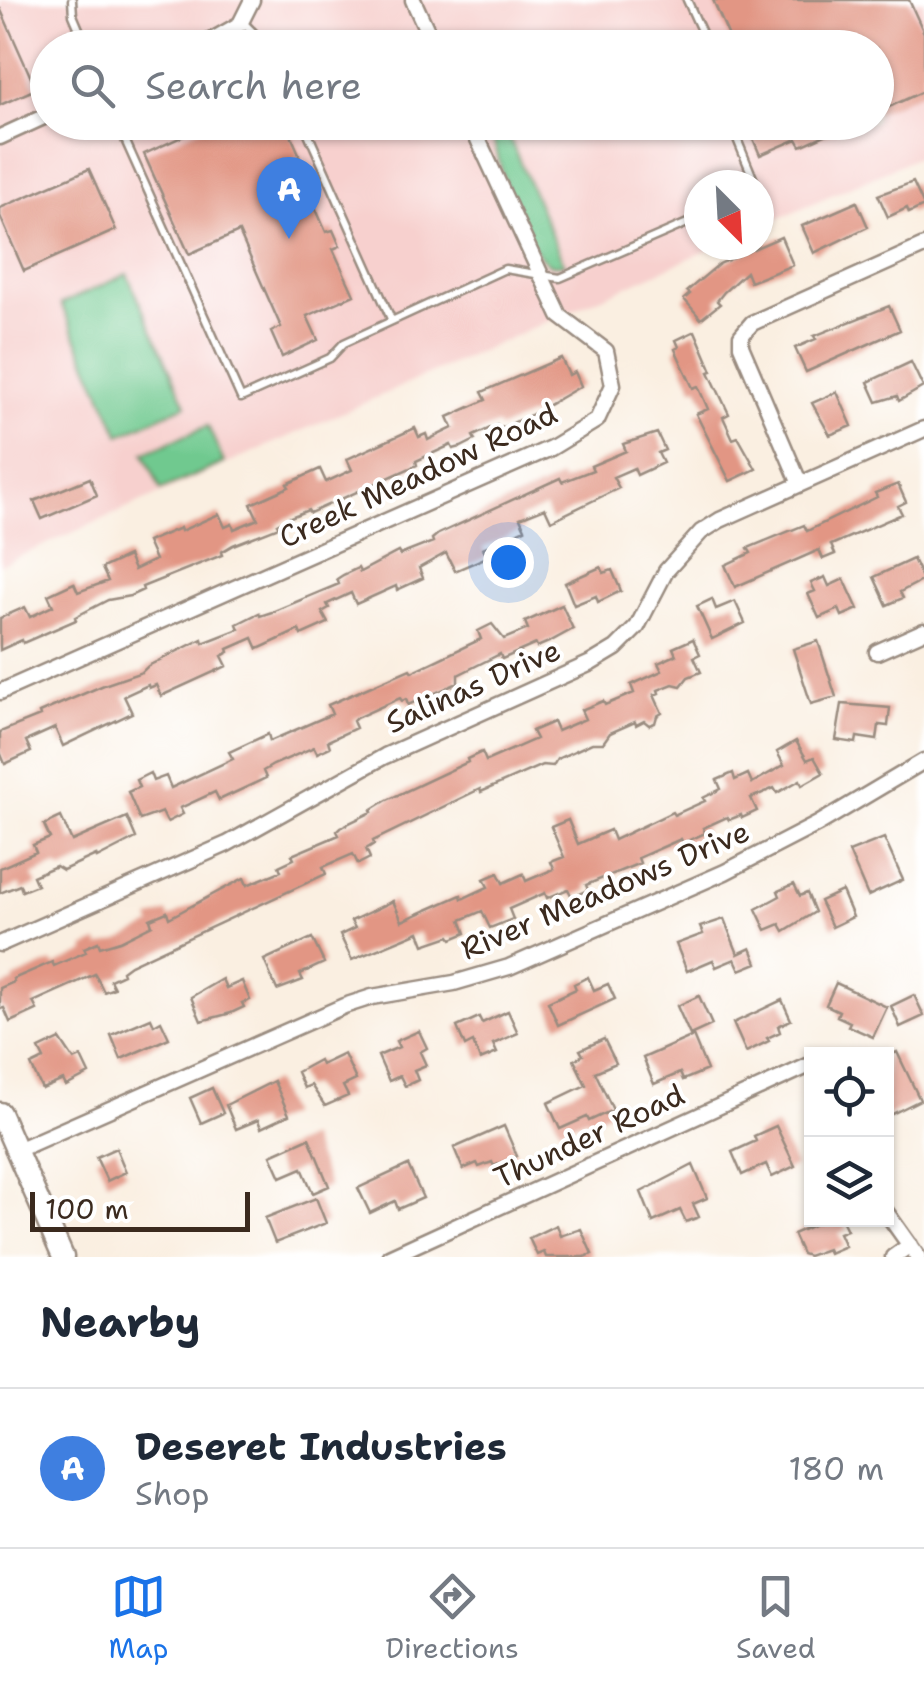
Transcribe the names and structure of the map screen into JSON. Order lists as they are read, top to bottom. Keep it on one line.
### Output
{"streets":{"street":["Creek Meadow Road","Salinas Drive","River Meadows Drive","Thunder Road"]},"scale_bar":"100 m","north":"bottom right","page":{"search":"Search here","pins":"A","scale":"100 m","heading":"Nearby","list":[{"mark":"A","name":"Deseret Industries","note":"Shop","value":"180 m"}],"nav":["Map","Directions","Saved"]}}
